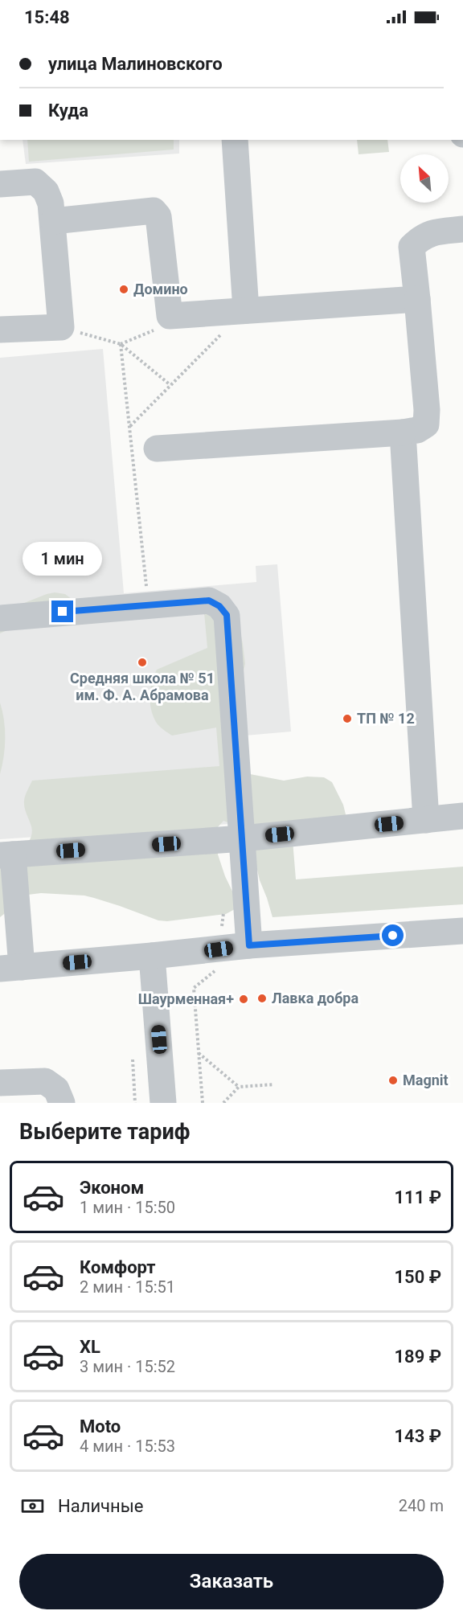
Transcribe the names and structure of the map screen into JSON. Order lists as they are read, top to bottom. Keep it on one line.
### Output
{"places":["Домино","Средняя школа № 51 им. Ф. А. Абрамова","ТП № 12","Лавка добра","Шаурменная+","Magnit"],"north":"top left","page":{"status":"15:48","banner":["улица Малиновского","Куда"],"bubble":"1 мин","heading":"Выберите тариф","list":[{"name":"Эконом","note":"1 мин · 15:50","value":"111 ₽"},{"name":"Комфорт","note":"2 мин · 15:51","value":"150 ₽"},{"name":"XL","note":"3 мин · 15:52","value":"189 ₽"},{"name":"Moto","note":"4 мин · 15:53","value":"143 ₽"}],"pay":["Наличные","240 m"],"buttons":"Заказать"}}
